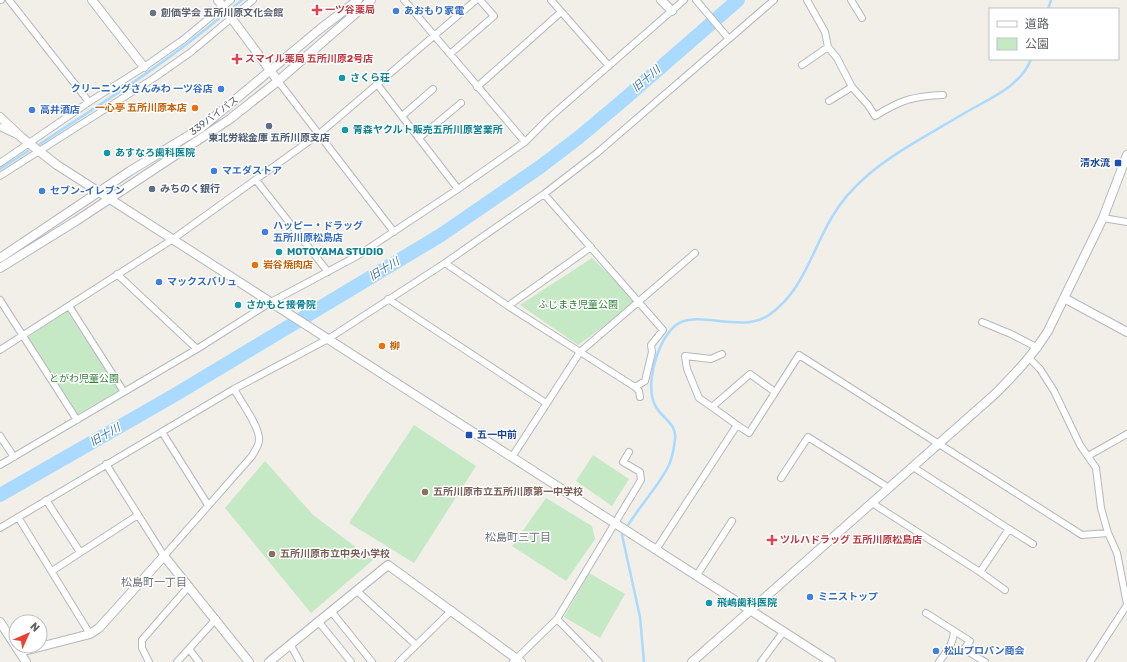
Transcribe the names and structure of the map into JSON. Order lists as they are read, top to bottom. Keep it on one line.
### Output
{"streets":{"street":["339バイパス"]},"districts":["松島町三丁目","松島町一丁目"],"water":["旧十川"],"parks":["ふじまき児童公園","とがわ児童公園"],"places":{"health":["一ツ谷薬局","スマイル薬局 五所川原2号店","ツルハドラッグ 五所川原松島店"],"other":["あおもり家電","創価学会 五所川原文化会館","さくら荘","クリーニングさんみわ 一ツ谷店","一心亭 五所川原本店","高井酒店","東北労総金庫 五所川原支店","青森ヤクルト販売五所川原営業所","あすなろ歯科医院","マエダストア","みちのく銀行","セブン-イレブン","ハッピー・ドラッグ 五所川原松島店","MOTOYAMA STUDIO","岩谷焼肉店","マックスバリュ","さかもと接骨院","柳","五所川原市立五所川原第一中学校","五所川原市立中央小学校","ミニストップ","飛嶋歯科医院","松山プロパン商会"],"transit":["清水流","五一中前"]},"legend":["道路","公園"],"north":"top right"}
